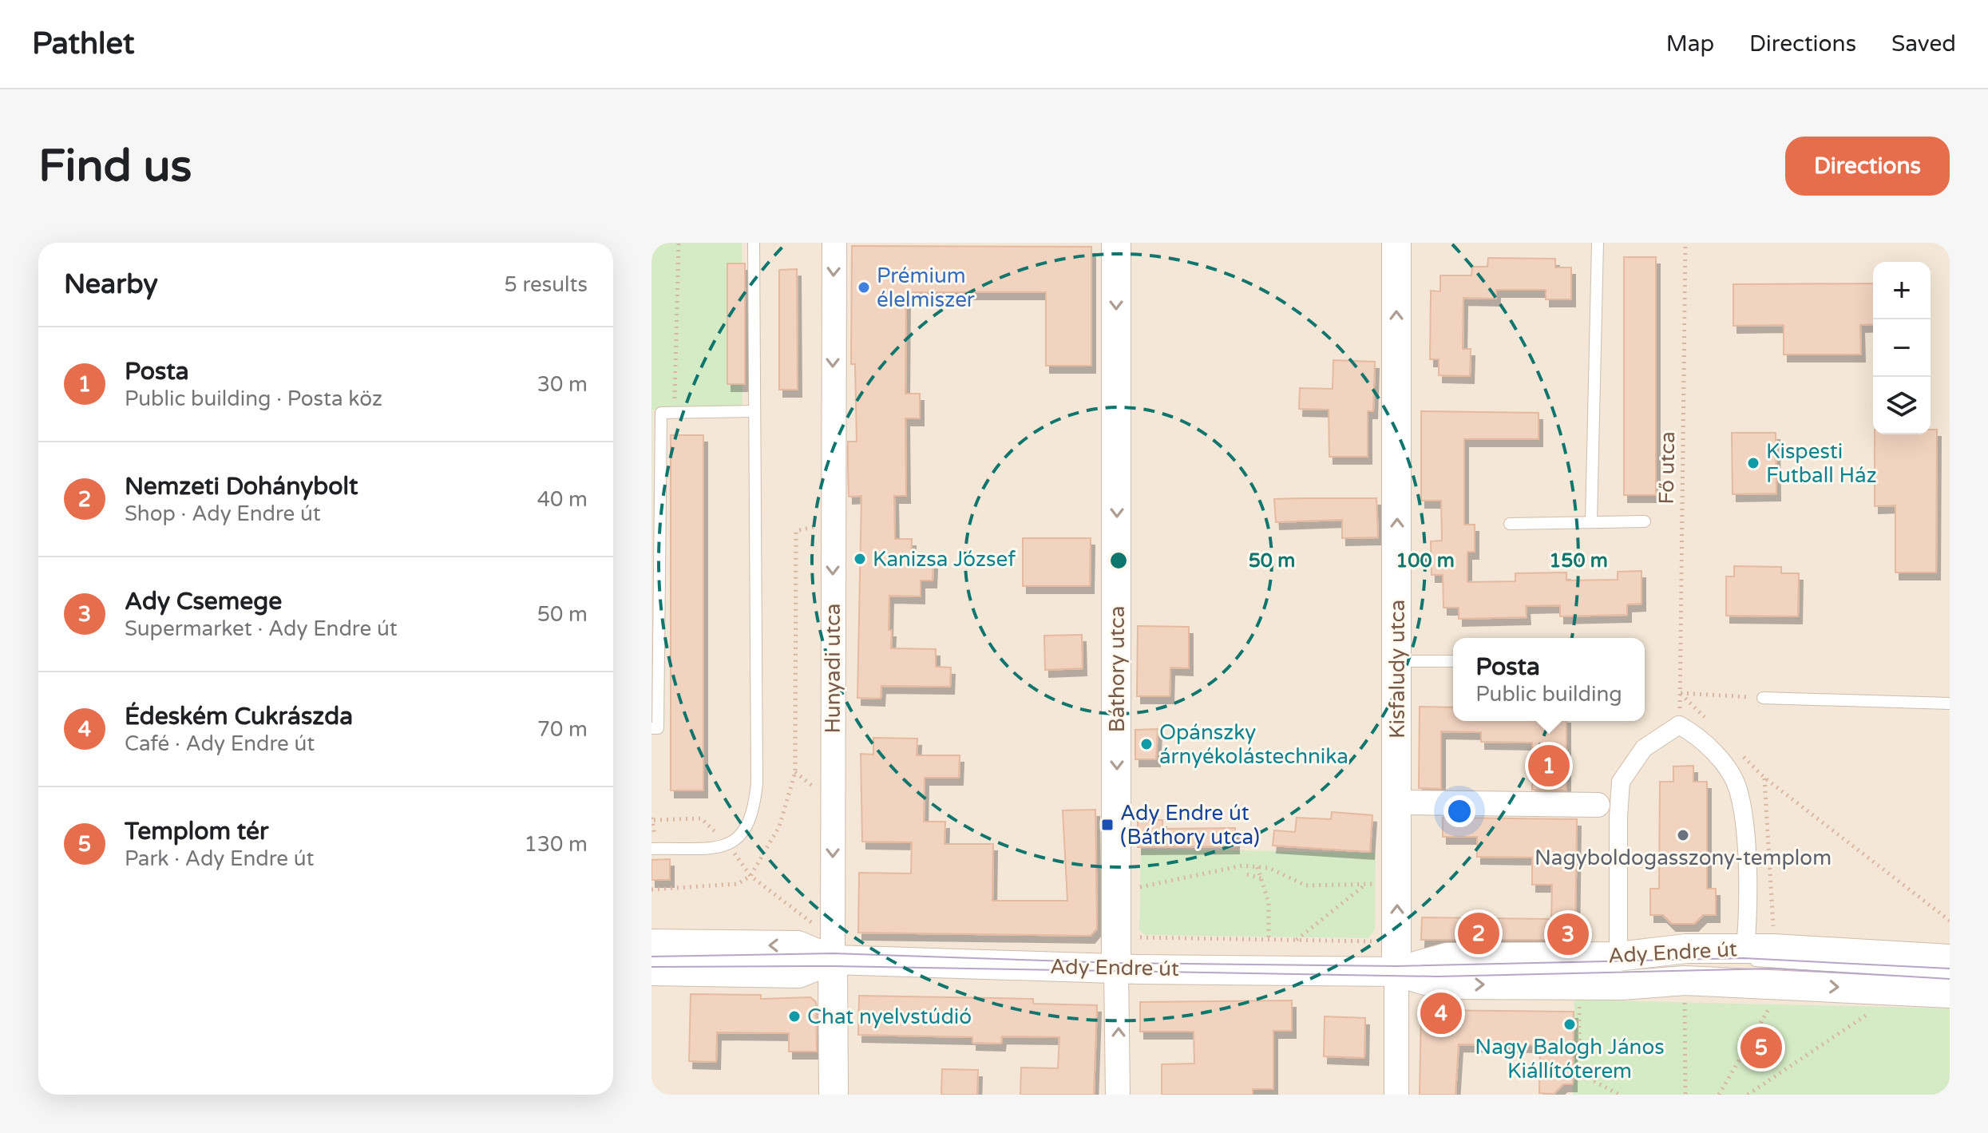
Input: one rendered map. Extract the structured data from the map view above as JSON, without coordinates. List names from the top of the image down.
{
  "streets": {
    "street": [
      "Hunyadi utca",
      "Báthory utca",
      "Kisfaludy utca",
      "Ady Endre út"
    ],
    "path": ["Fő utca"]
  },
  "crossings": [
    ["Hunyadi utca", "Ady Endre út"],
    ["Báthory utca", "Ady Endre út"],
    ["Kisfaludy utca", "Ady Endre út"]
  ],
  "one_way": ["Hunyadi utca", "Kisfaludy utca"],
  "places": {
    "other": [
      "Prémium élelmiszer",
      "Kispesti Futball Ház",
      "Kanizsa József",
      "Opánszky árnyékolástechnika",
      "Nagyboldogasszony-templom",
      "Chat nyelvstúdió",
      "Nagy Balogh János Kiállítóterem"
    ],
    "transit": ["Ady Endre út (Báthory utca)"]
  },
  "page": {
    "header": "Pathlet",
    "nav": ["Map", "Directions", "Saved"],
    "buttons": "Directions",
    "title": "Find us",
    "heading": ["Nearby", "5 results"],
    "map_buttons": ["+", "−"],
    "list": [
      {
        "mark": "1",
        "name": "Posta",
        "note": "Public building · Posta köz",
        "value": "30 m"
      },
      {
        "mark": "2",
        "name": "Nemzeti Dohánybolt",
        "note": "Shop · Ady Endre út",
        "value": "40 m"
      },
      {
        "mark": "3",
        "name": "Ady Csemege",
        "note": "Supermarket · Ady Endre út",
        "value": "50 m"
      },
      {
        "mark": "4",
        "name": "Édeském Cukrászda",
        "note": "Café · Ady Endre út",
        "value": "70 m"
      },
      {
        "mark": "5",
        "name": "Templom tér",
        "note": "Park · Ady Endre út",
        "value": "130 m"
      }
    ],
    "popup": ["Posta", "Public building"],
    "pins": [
      "1",
      "2",
      "3",
      "4",
      "5"
    ]
  },
  "rings": ["50 m", "100 m", "150 m"]
}
